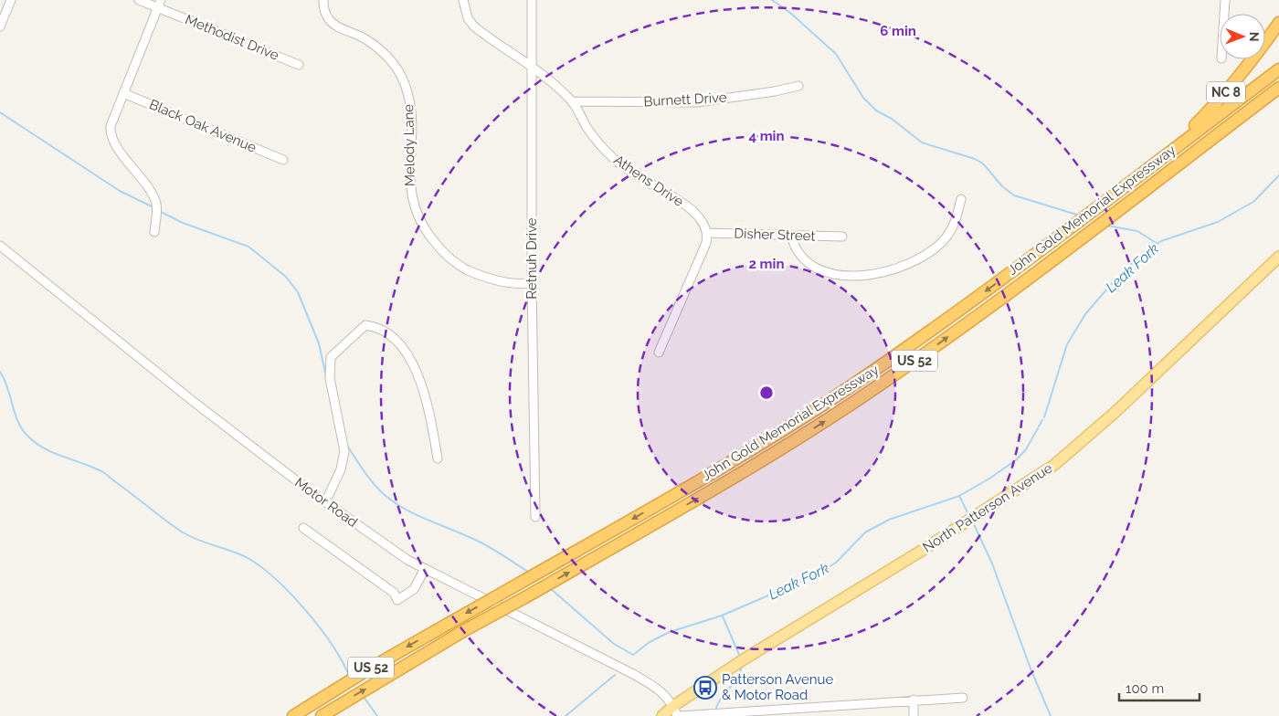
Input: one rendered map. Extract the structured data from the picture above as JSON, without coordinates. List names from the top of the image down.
{
  "streets": {
    "highway": ["NC 8", "John Gold Memorial Expressway", "US 52"],
    "main road": ["North Patterson Avenue"],
    "street": [
      "Methodist Drive",
      "Burnett Drive",
      "Black Oak Avenue",
      "Melody Lane",
      "Athens Drive",
      "Disher Street",
      "Retnuh Drive",
      "Motor Road"
    ]
  },
  "crossings": [
    ["NC 8", "John Gold Memorial Expressway"],
    ["Burnett Drive", "Athens Drive"],
    ["Melody Lane", "Retnuh Drive"],
    ["Athens Drive", "Disher Street"],
    ["Athens Drive", "Retnuh Drive"],
    ["Motor Road", "North Patterson Avenue"]
  ],
  "water": ["Leak Fork"],
  "places": {
    "bus stop": ["Patterson Avenue & Motor Road"]
  },
  "scale_bar": "100 m",
  "north": "right",
  "rings": ["6 min", "4 min", "2 min"]
}
